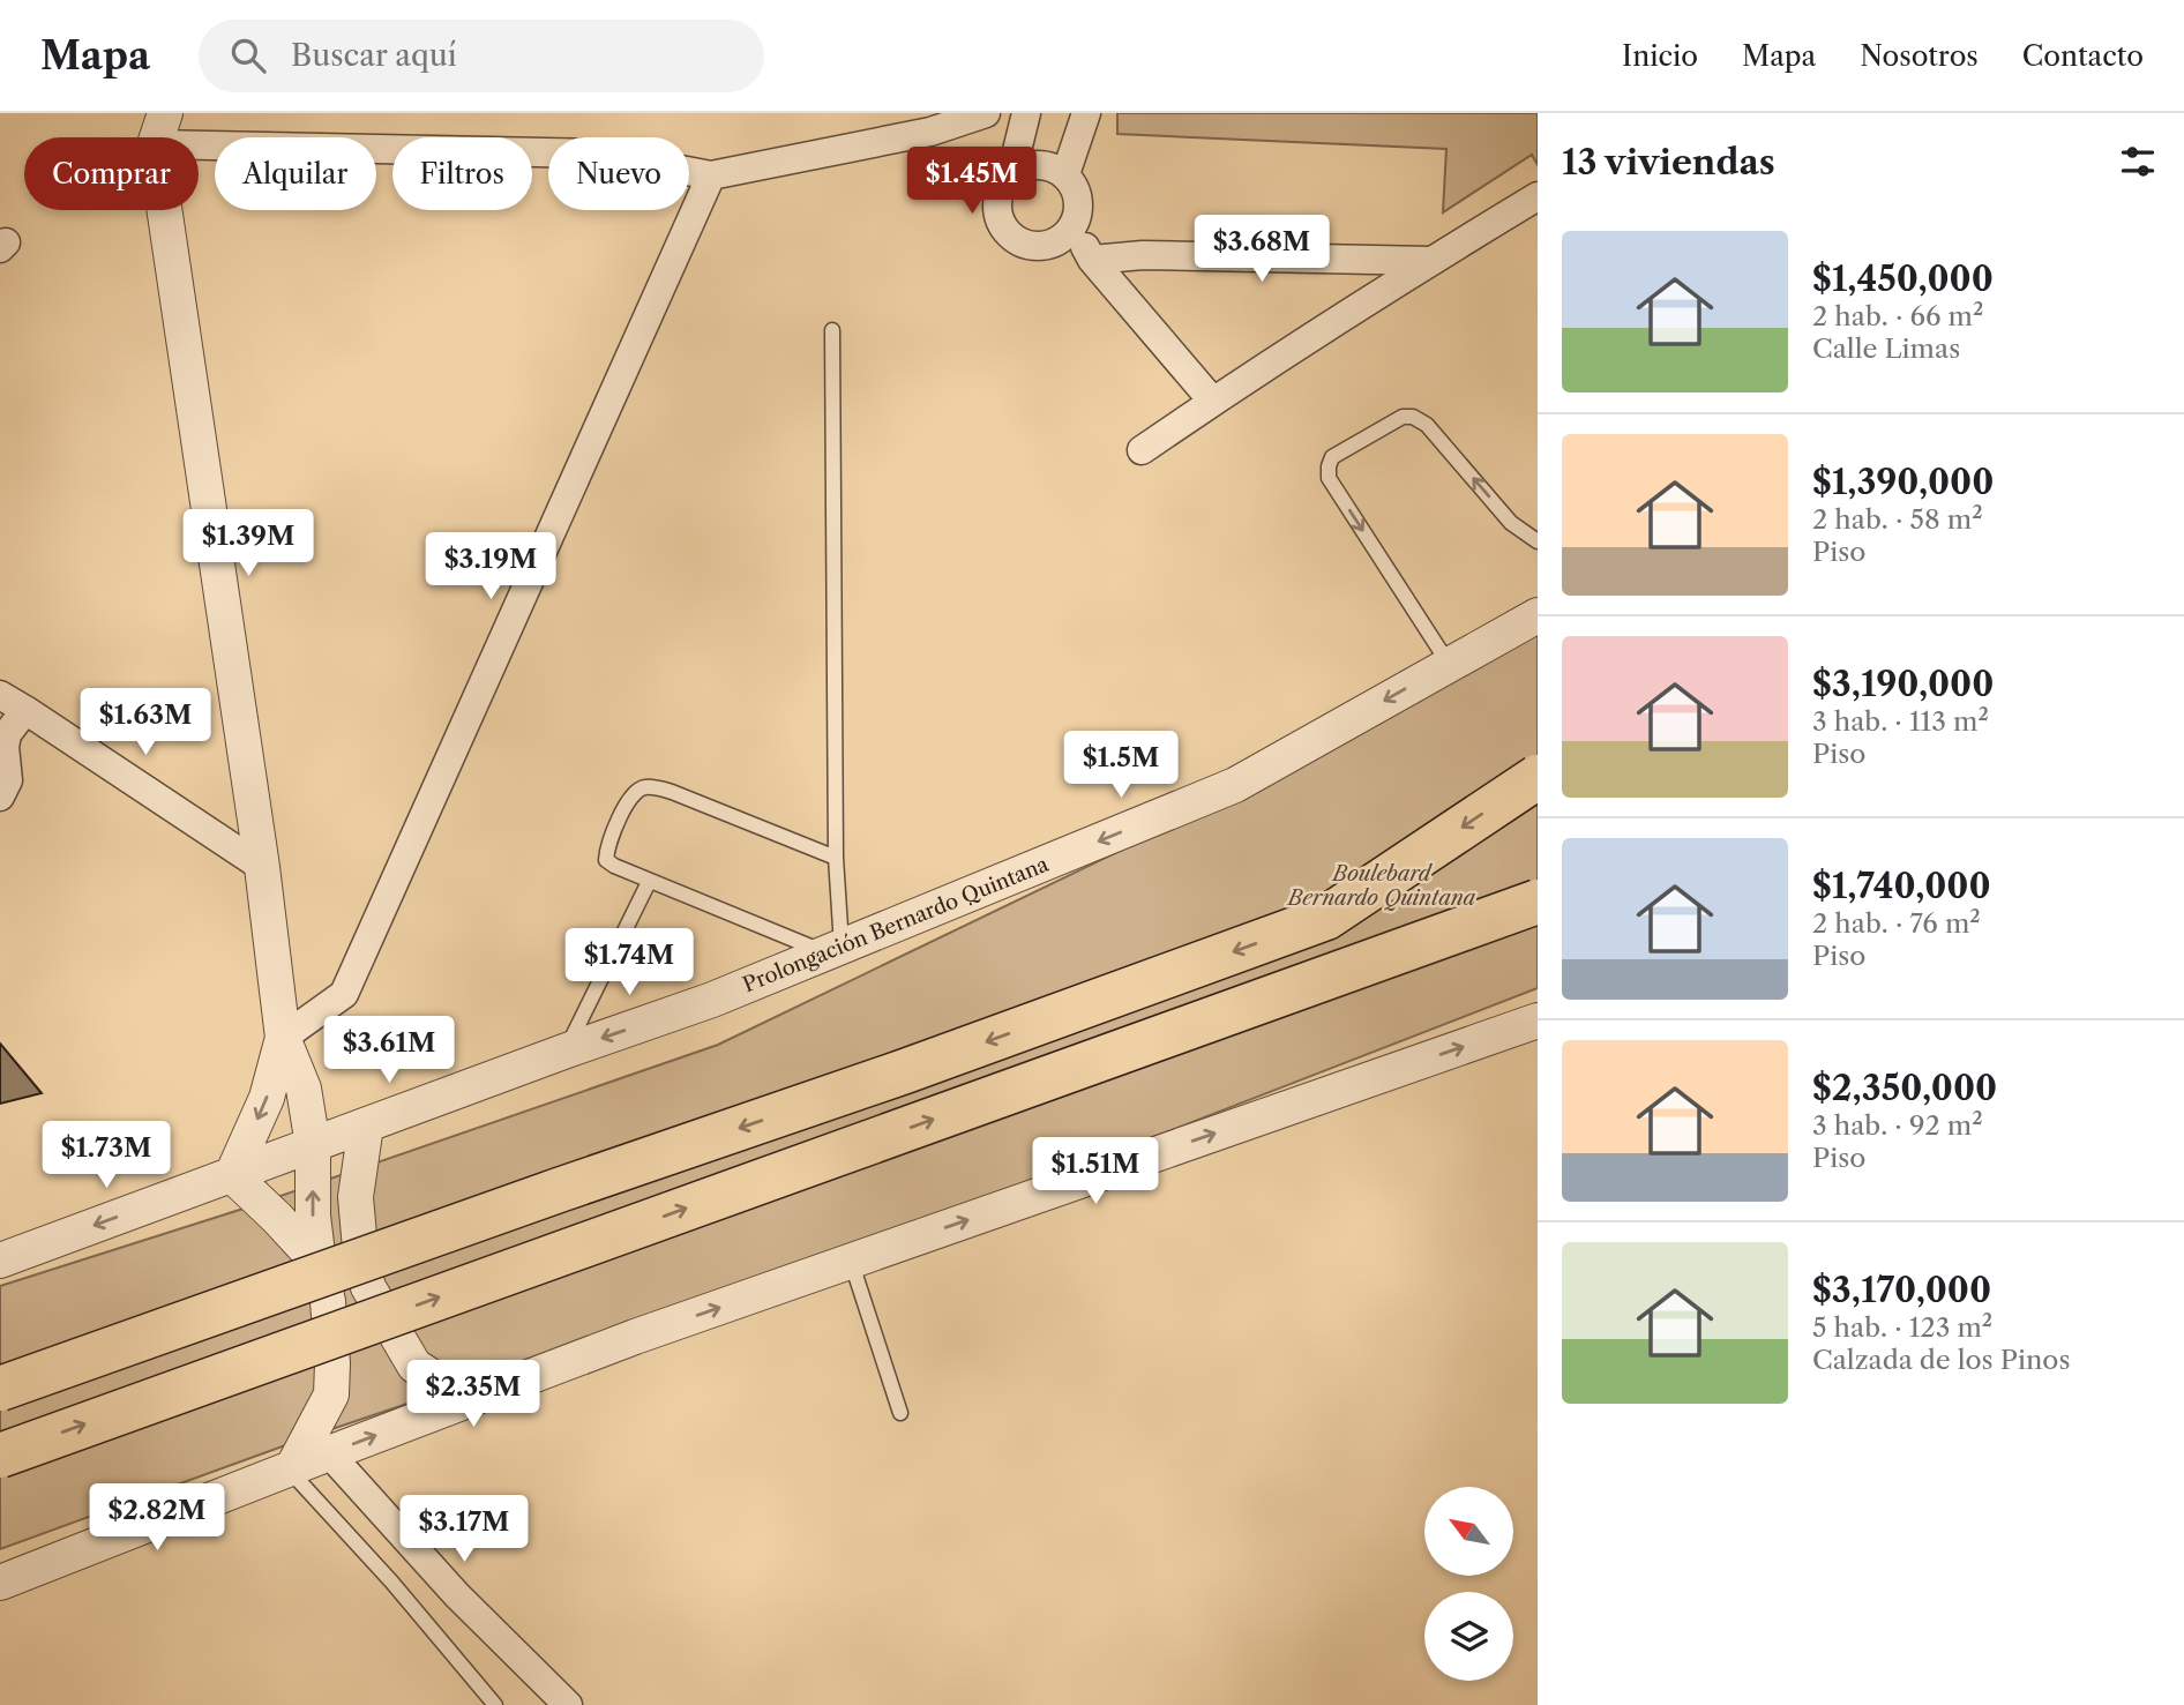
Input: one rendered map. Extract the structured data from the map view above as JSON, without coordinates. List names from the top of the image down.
{
  "streets": {
    "street": ["Prolongación Bernardo Quintana"]
  },
  "parks": ["Boulebard Bernardo Quintana"],
  "north": "top left",
  "page": {
    "header": "Mapa",
    "search": "Buscar aquí",
    "nav": [
      "Inicio",
      "Mapa",
      "Nosotros",
      "Contacto"
    ],
    "heading": "13 viviendas",
    "chip": [
      "Comprar",
      "Alquilar",
      "Filtros",
      "Nuevo"
    ],
    "price": [
      "$1.45M",
      "$3.68M",
      "$1.39M",
      "$3.19M",
      "$1.63M",
      "$1.5M",
      "$1.74M",
      "$3.61M",
      "$1.73M",
      "$1.51M",
      "$2.35M",
      "$2.82M",
      "$3.17M"
    ],
    "list": [
      {
        "name": "$1,450,000",
        "note": "2 hab. · 66 m² · Calle Limas"
      },
      {
        "name": "$1,390,000",
        "note": "2 hab. · 58 m² · Piso"
      },
      {
        "name": "$3,190,000",
        "note": "3 hab. · 113 m² · Piso"
      },
      {
        "name": "$1,740,000",
        "note": "2 hab. · 76 m² · Piso"
      },
      {
        "name": "$2,350,000",
        "note": "3 hab. · 92 m² · Piso"
      },
      {
        "name": "$3,170,000",
        "note": "5 hab. · 123 m² · Calzada de los Pinos"
      }
    ]
  }
}
